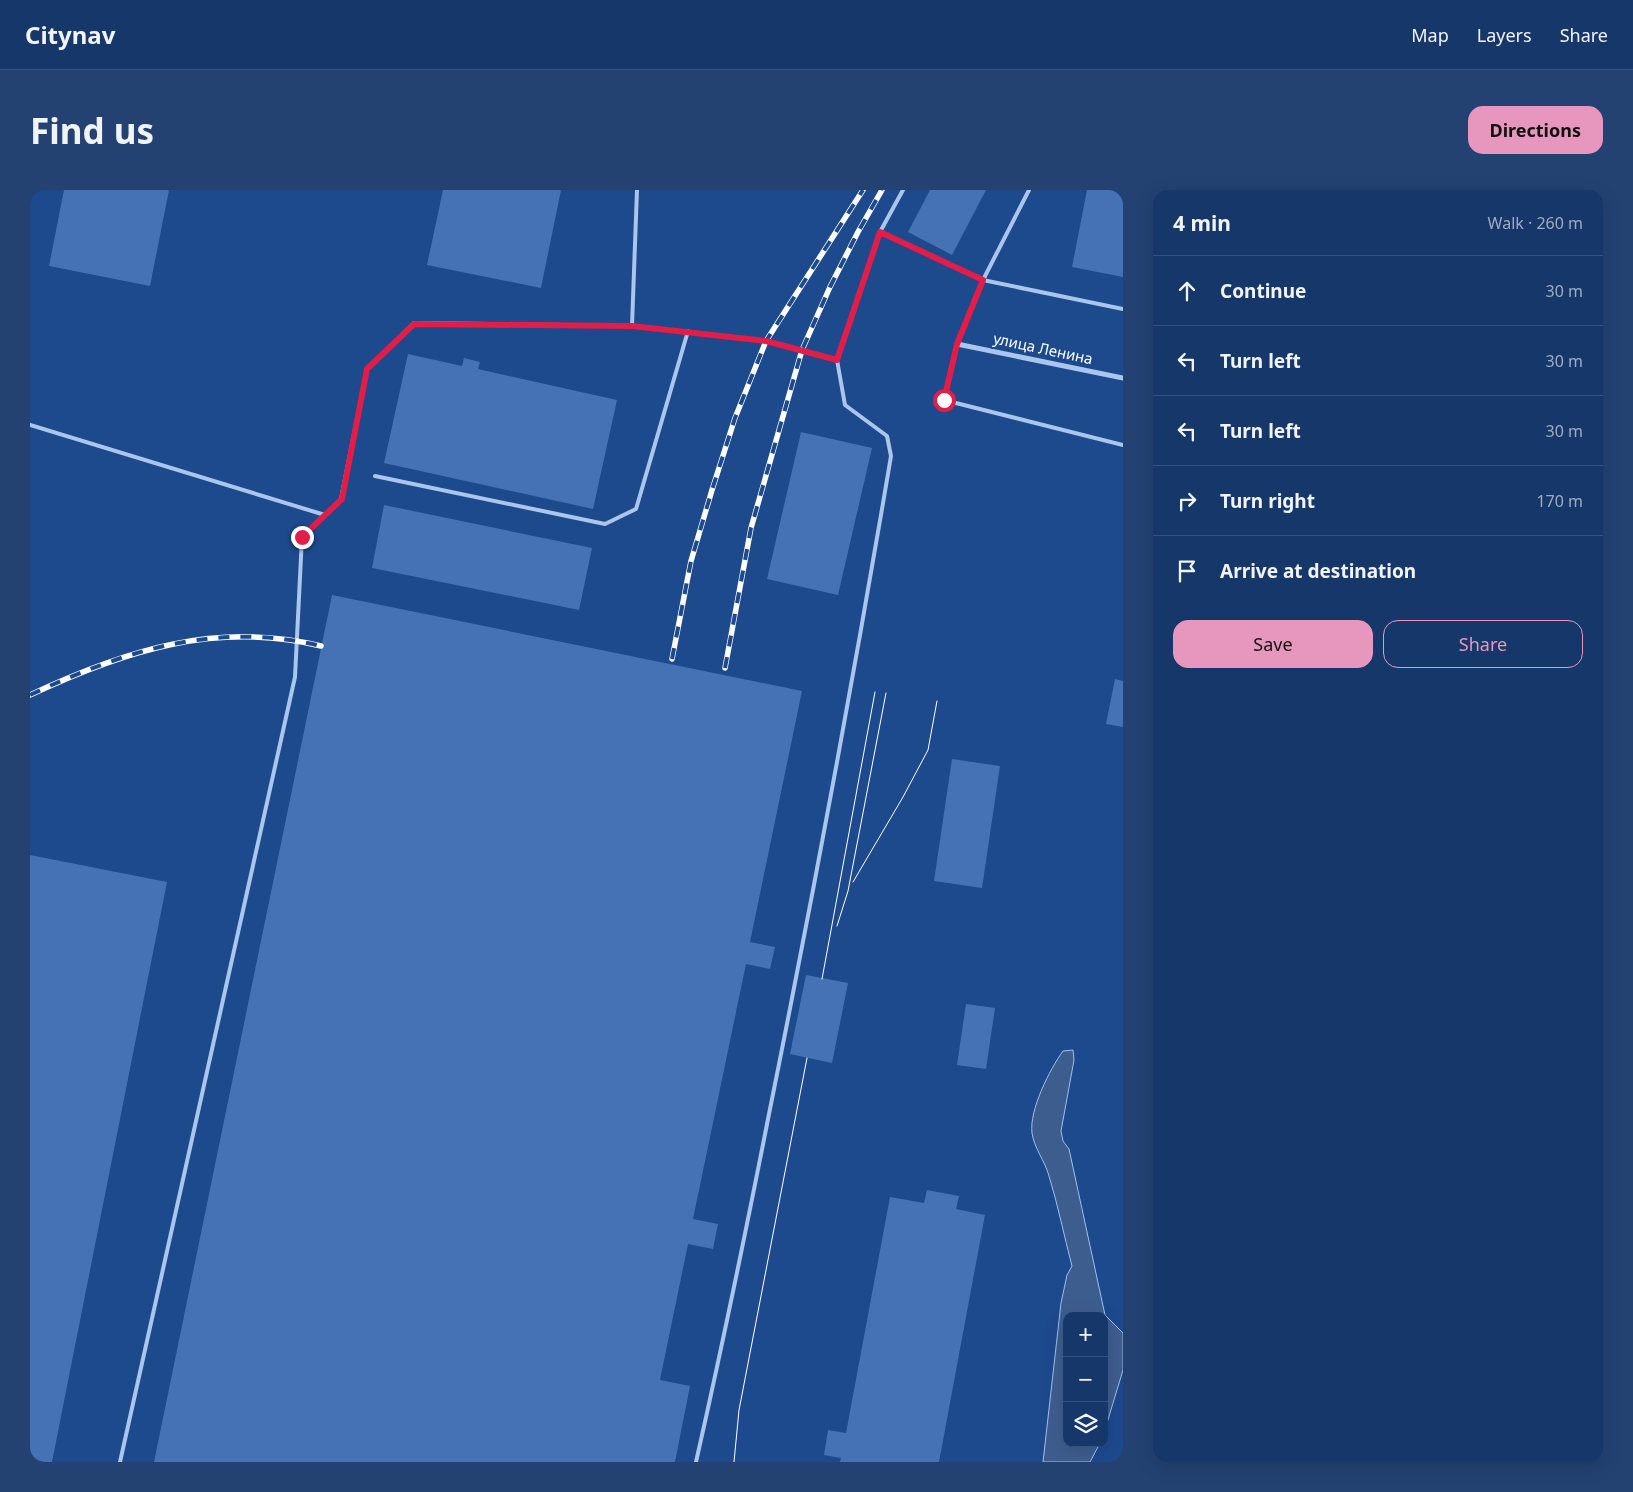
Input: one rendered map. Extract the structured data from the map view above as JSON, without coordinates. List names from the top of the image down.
{
  "streets": {
    "street": ["улица Ленина"]
  },
  "page": {
    "header": "Citynav",
    "nav": ["Map", "Layers", "Share"],
    "buttons": [
      "Directions",
      ["Save", "Share"]
    ],
    "title": "Find us",
    "heading": ["4 min", "Walk · 260 m"],
    "list": [
      ["Continue", "30 m"],
      ["Turn left", "30 m"],
      ["Turn left", "30 m"],
      ["Turn right", "170 m"],
      "Arrive at destination"
    ],
    "map_buttons": ["+", "−"]
  }
}
